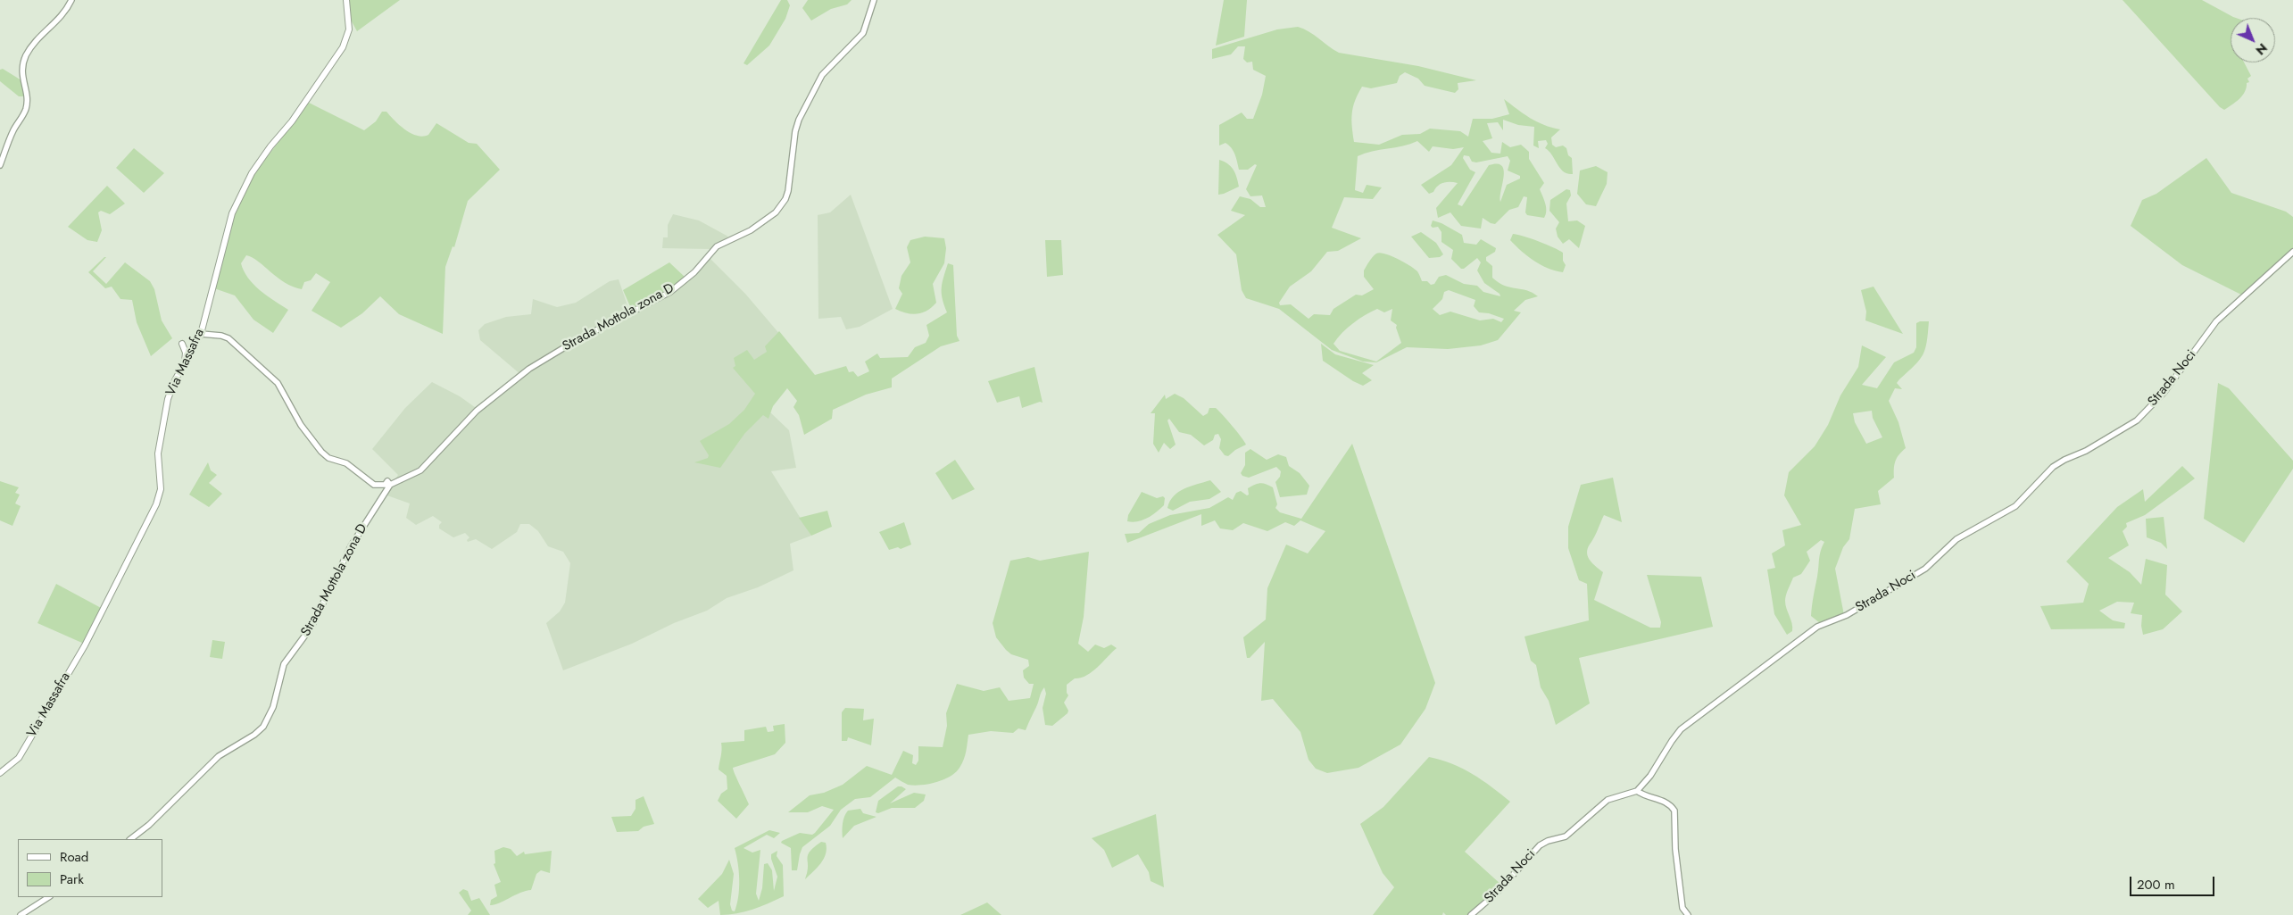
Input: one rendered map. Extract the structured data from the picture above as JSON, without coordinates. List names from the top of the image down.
{
  "streets": {
    "main road": ["Via Massafra"],
    "street": ["Strada Mottola zona D", "Strada Noci"]
  },
  "legend": ["Road", "Park"],
  "scale_bar": "200 m",
  "north": "bottom right"
}
